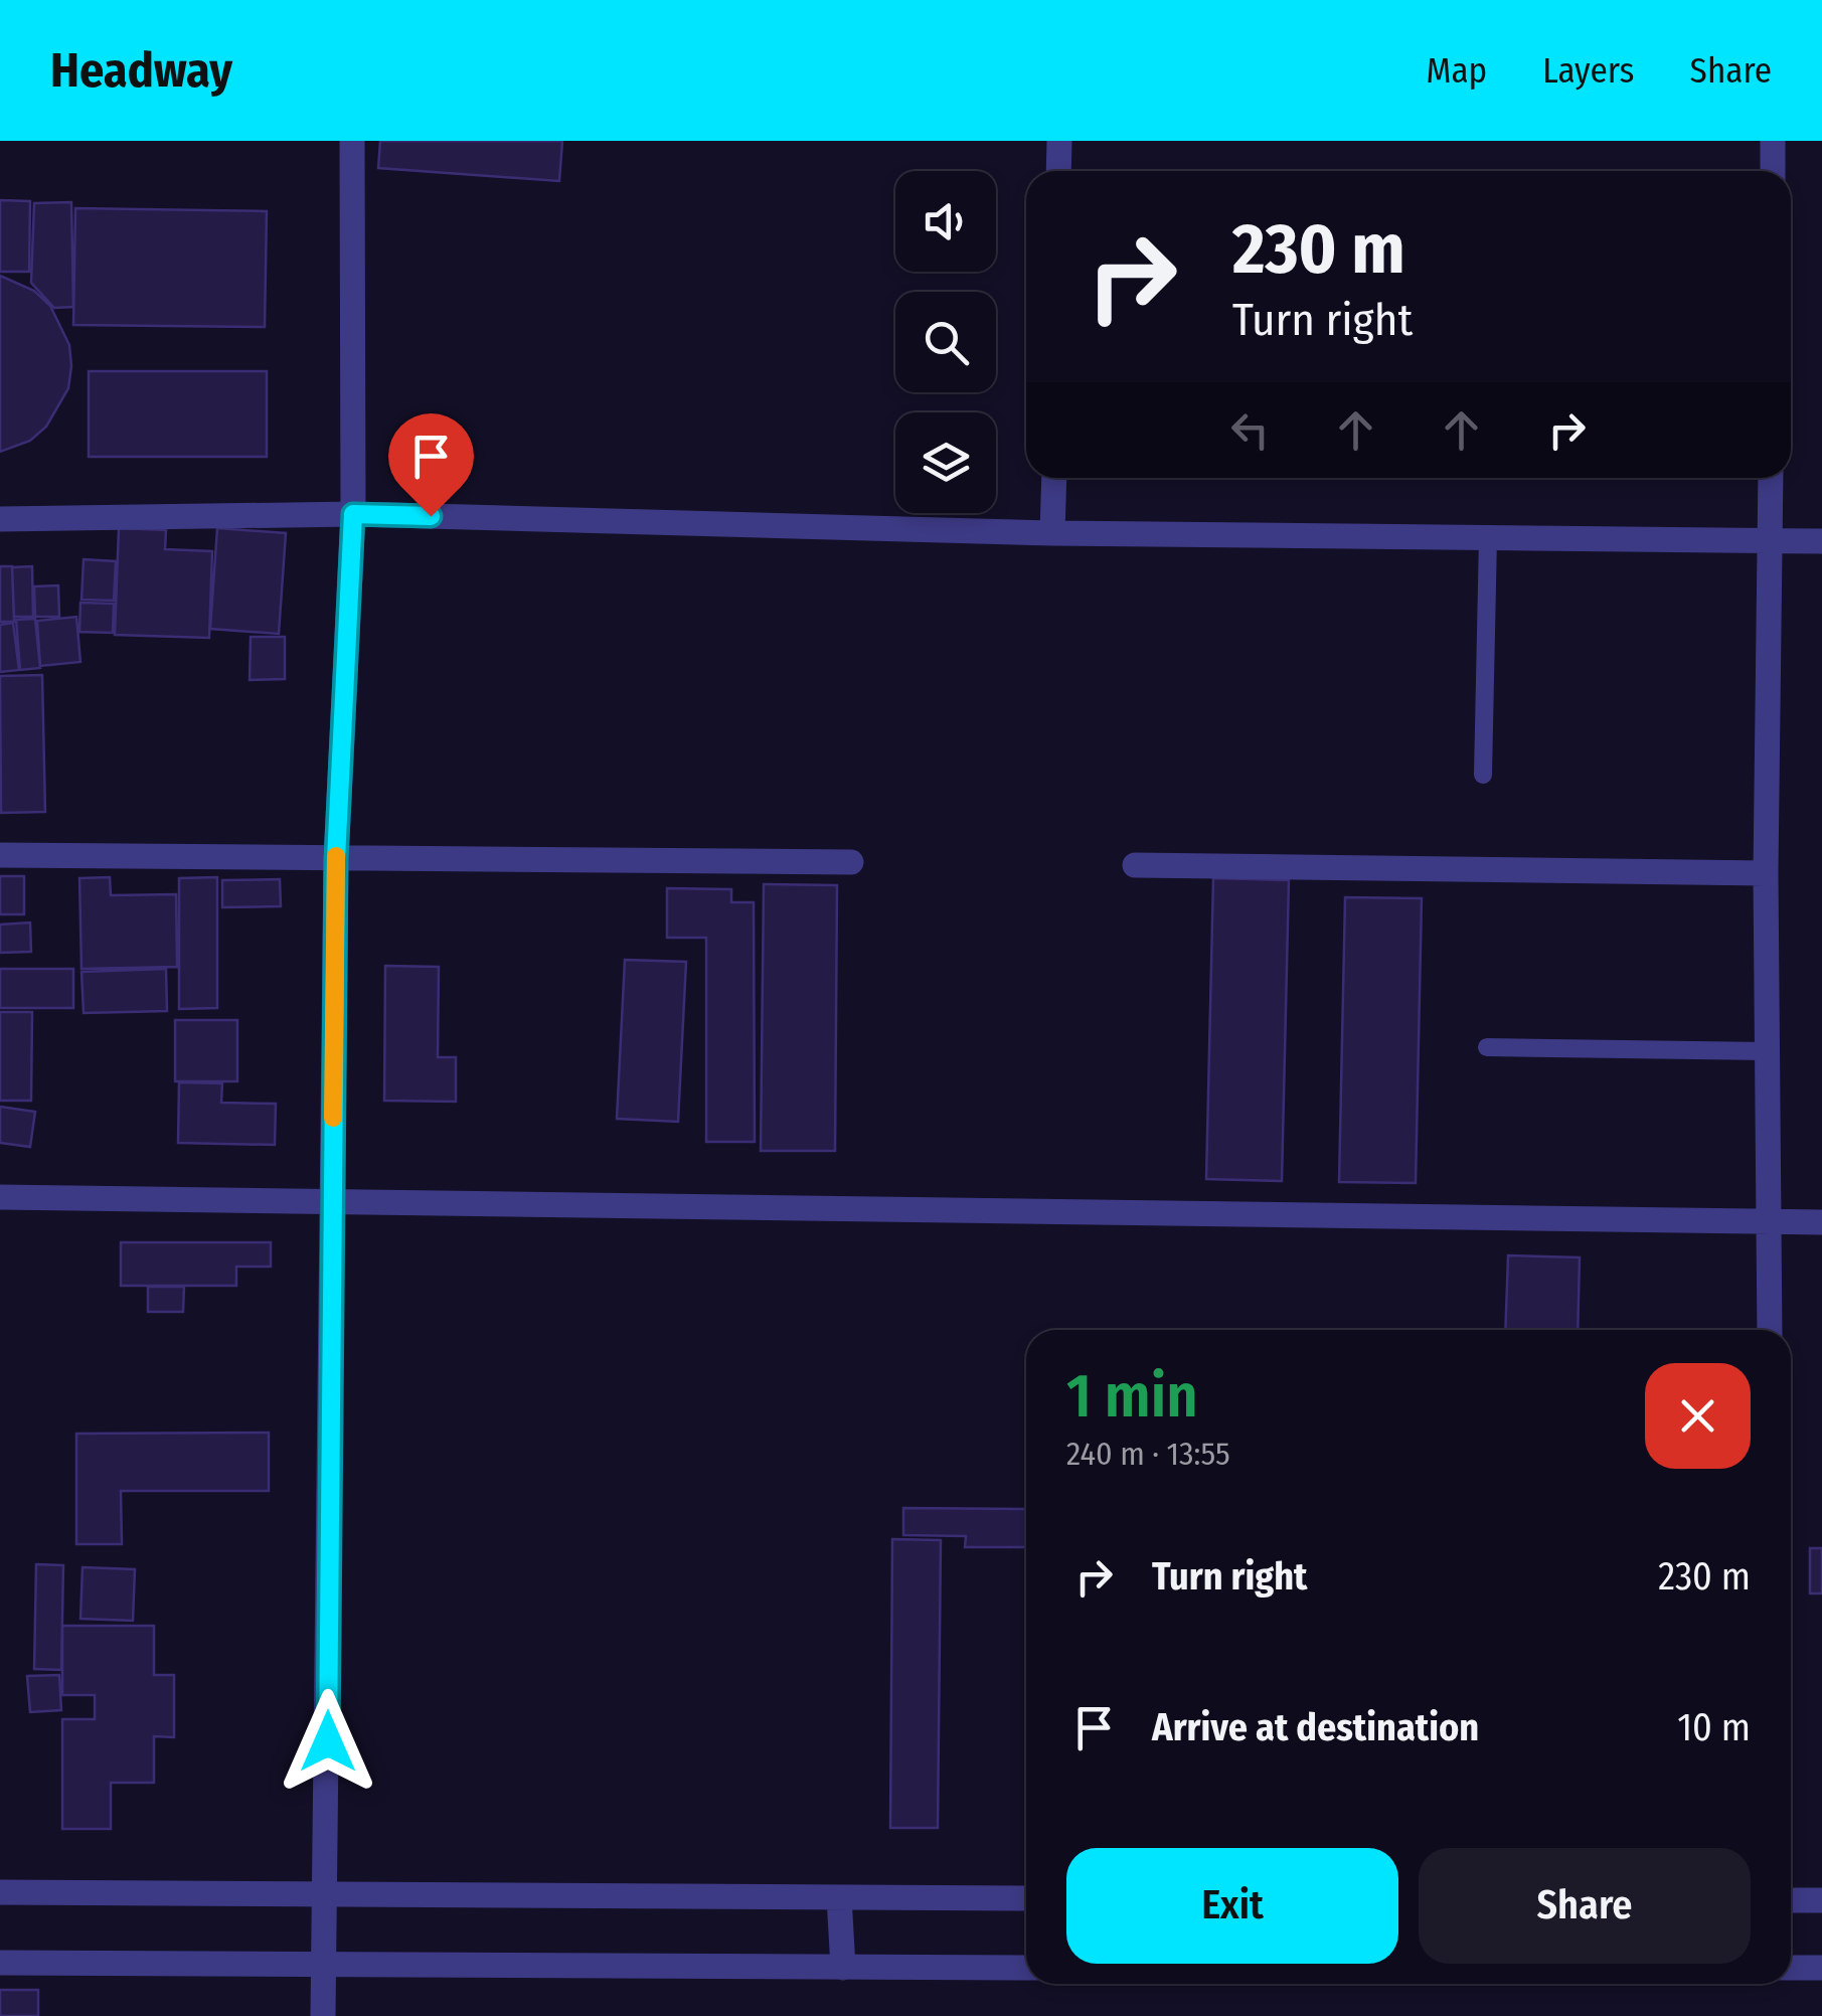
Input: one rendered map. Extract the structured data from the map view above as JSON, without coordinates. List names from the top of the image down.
{
  "page": {
    "header": "Headway",
    "nav": ["Map", "Layers", "Share"],
    "turn": ["230 m", "Turn right"],
    "heading": ["1 min", "240 m · 13:55"],
    "list": [
      {
        "name": "Turn right",
        "value": "230 m"
      },
      {
        "name": "Arrive at destination",
        "value": "10 m"
      }
    ],
    "buttons": ["Exit", "Share"]
  }
}
